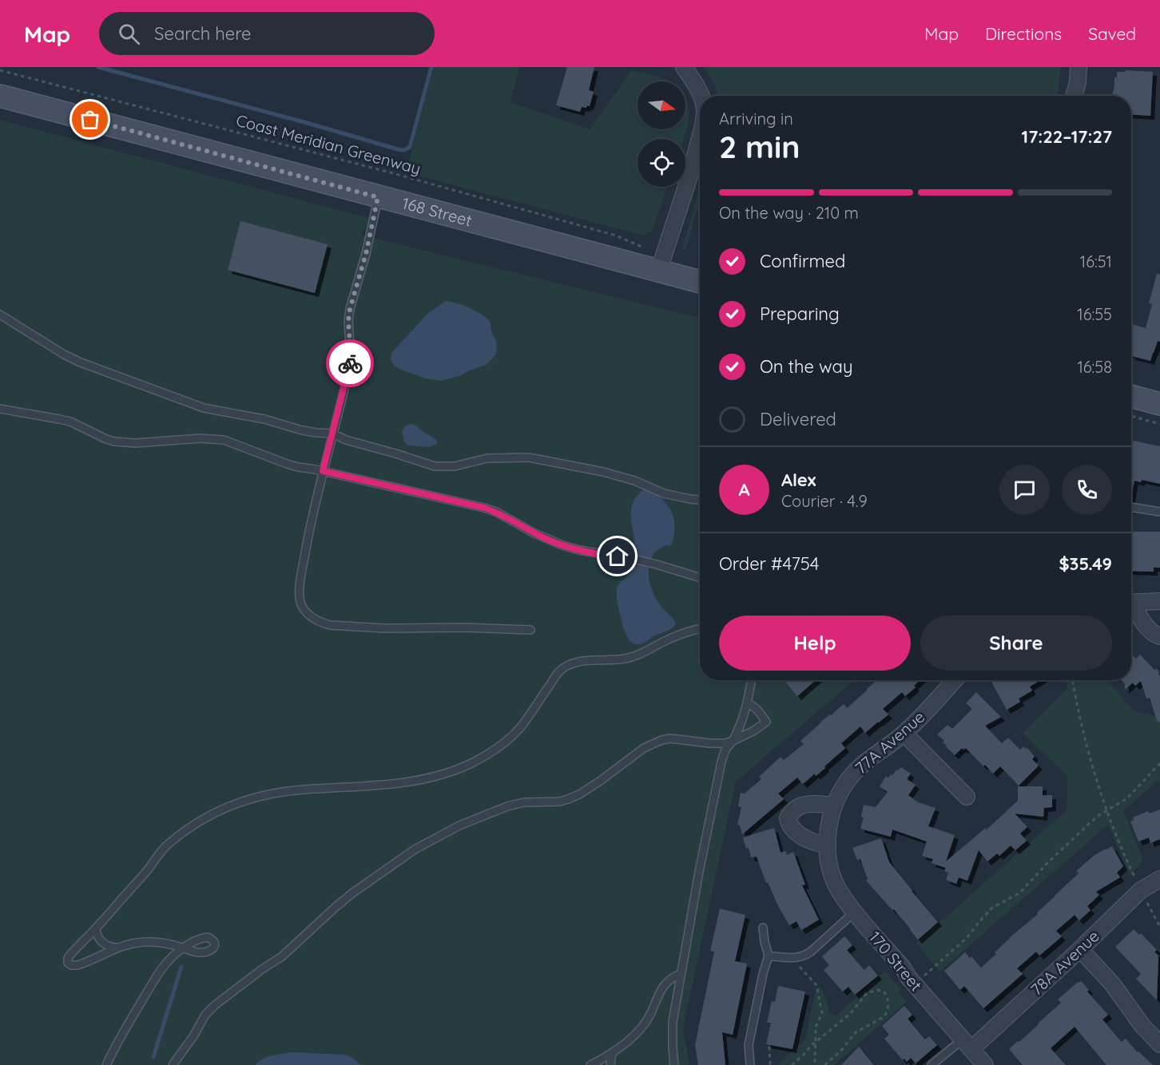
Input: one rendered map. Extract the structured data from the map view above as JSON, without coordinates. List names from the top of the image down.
{
  "streets": {
    "main road": ["168 Street"],
    "street": ["77A Avenue", "170 Street", "78A Avenue"],
    "path": ["Coast Meridian Greenway"]
  },
  "crossings": [
    ["77A Avenue", "170 Street"],
    ["170 Street", "78A Avenue"]
  ],
  "north": "right",
  "page": {
    "header": "Map",
    "search": "Search here",
    "nav": ["Map", "Directions", "Saved"],
    "heading": ["2 min", "Arriving in", "17:22–17:27"],
    "panel": [
      "Alex",
      "Courier · 4.9",
      "Order #4754",
      "$35.49"
    ],
    "bar": "On the way · 210 m",
    "list": [
      ["Confirmed", "16:51"],
      ["Preparing", "16:55"],
      ["On the way", "16:58"],
      "Delivered"
    ],
    "round": "A",
    "buttons": ["Help", "Share"]
  }
}
